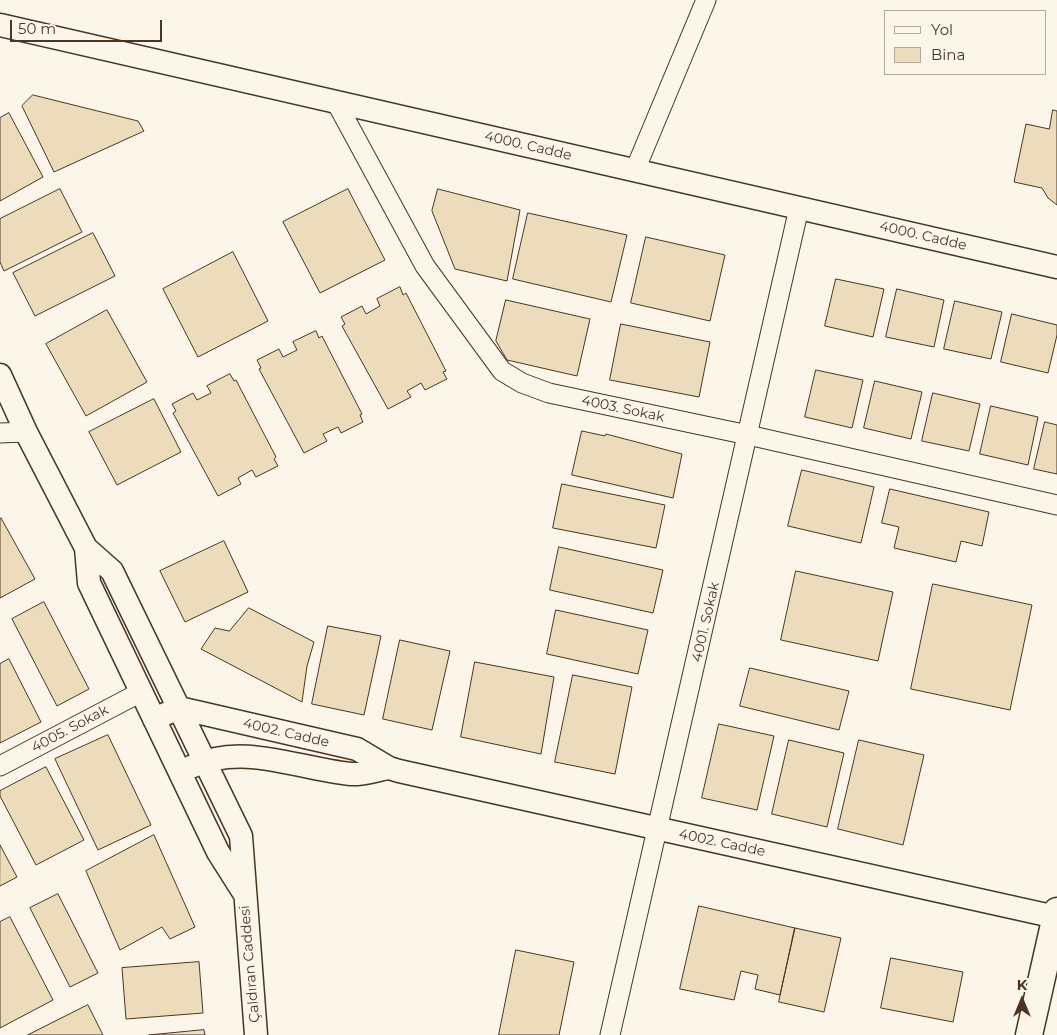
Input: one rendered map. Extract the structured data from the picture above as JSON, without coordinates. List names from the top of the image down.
{
  "streets": {
    "street": [
      "4000. Cadde",
      "4003. Sokak",
      "4001. Sokak",
      "4005. Sokak",
      "4002. Cadde",
      "Çaldıran Caddesi"
    ]
  },
  "crossings": [
    ["4000. Cadde", "4003. Sokak"],
    ["4000. Cadde", "4001. Sokak"],
    ["4003. Sokak", "4001. Sokak"],
    ["4001. Sokak", "4002. Cadde"],
    ["4002. Cadde", "Çaldıran Caddesi"]
  ],
  "legend": ["Yol", "Bina"],
  "scale_bar": "50 m",
  "north": "top"
}
